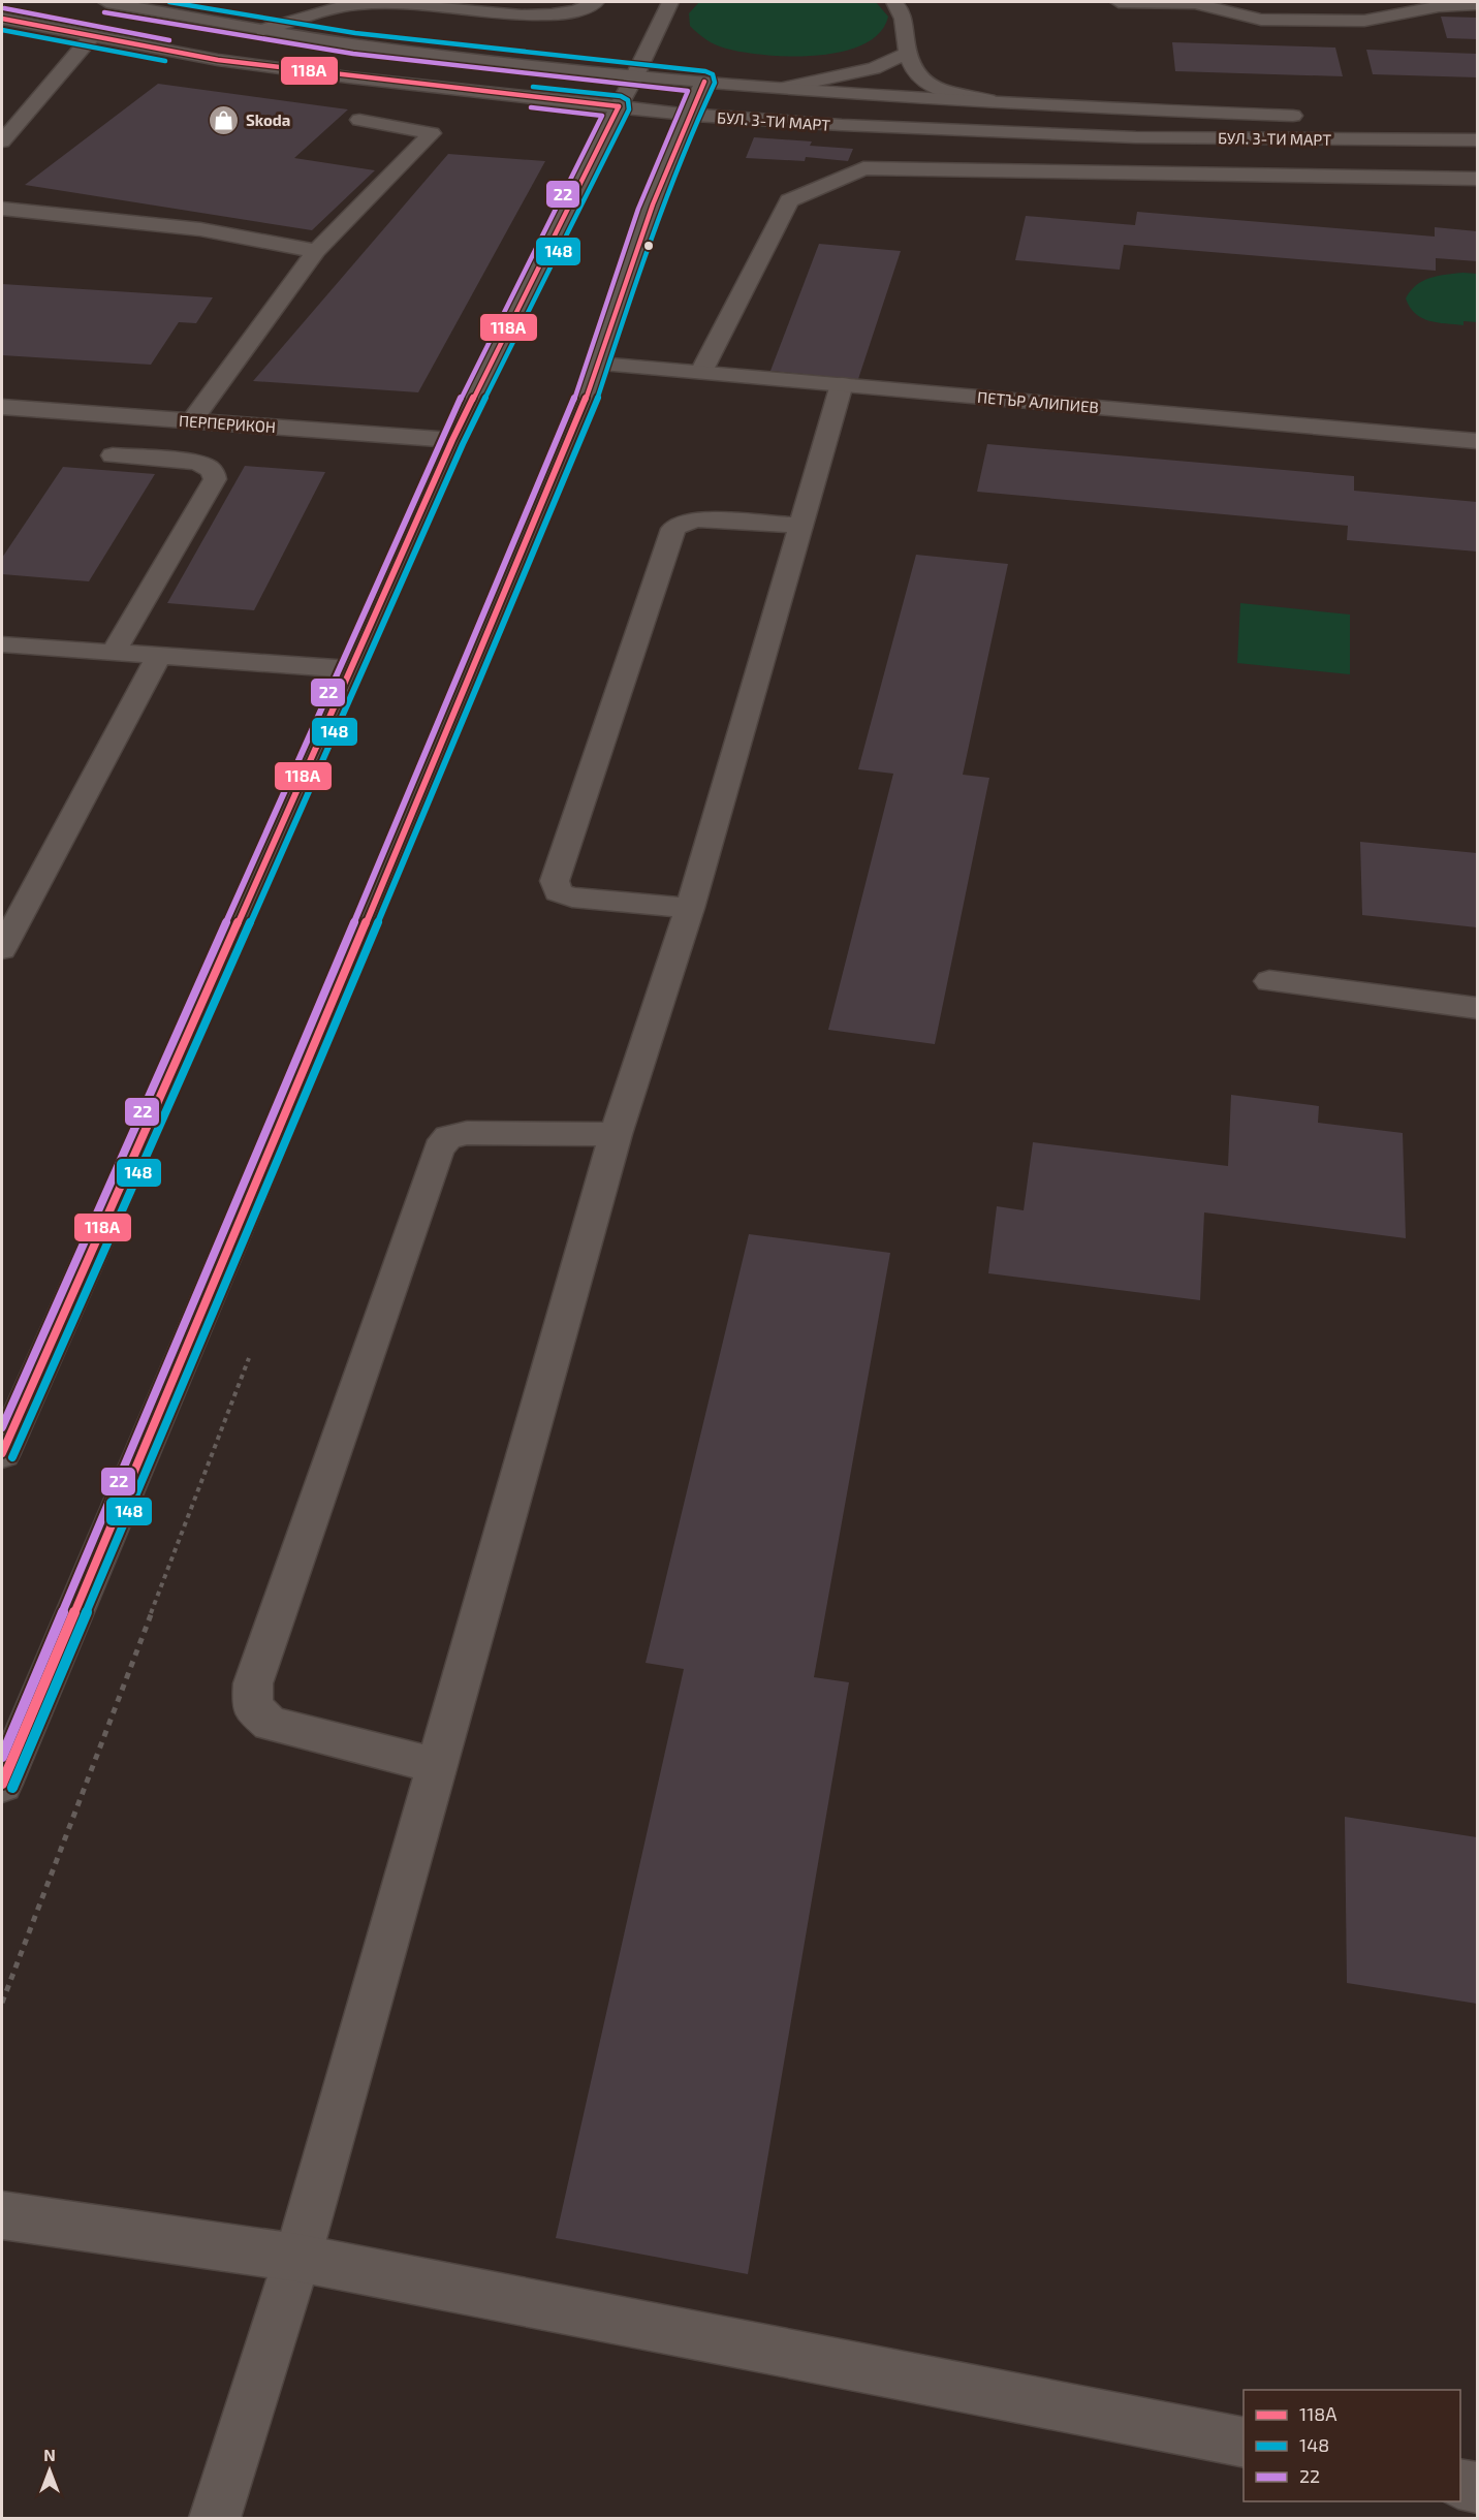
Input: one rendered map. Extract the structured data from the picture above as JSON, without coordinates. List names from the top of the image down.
{
  "streets": {
    "street": ["БУЛ. 3-ТИ МАРТ", "ПЕТЪР АЛИПИЕВ", "ПЕРПЕРИКОН"]
  },
  "places": {
    "shop": ["Skoda"]
  },
  "lines": ["transit line 148", "transit line 22", "transit line 118А"],
  "legend": ["118А", "148", "22"],
  "north": "top"
}
